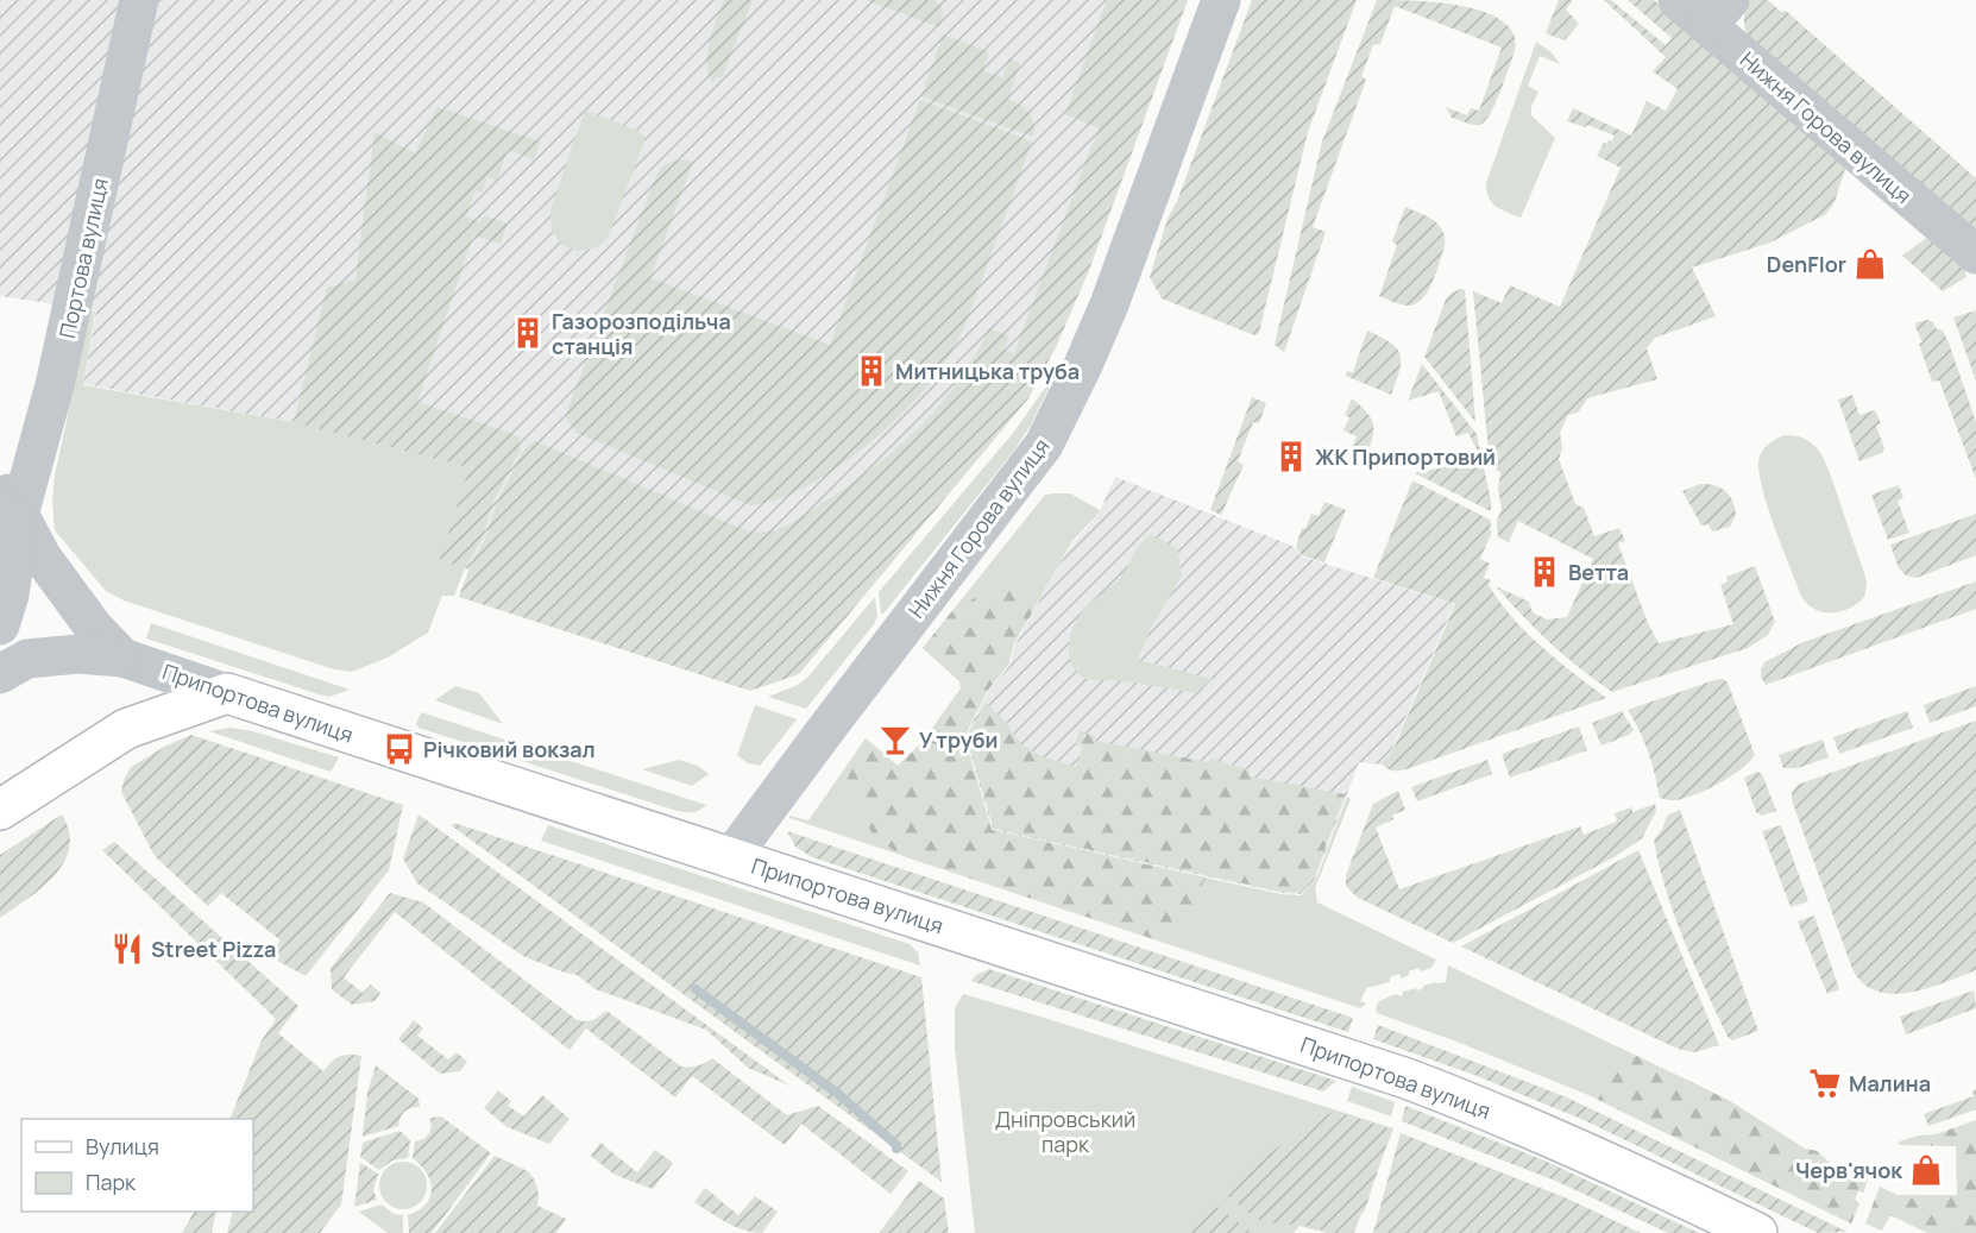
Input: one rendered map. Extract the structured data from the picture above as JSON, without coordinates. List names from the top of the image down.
{
  "streets": {
    "main road": ["Припортова вулиця"],
    "street": ["Нижня Горова вулиця", "Портова вулиця"]
  },
  "crossings": [
    ["Нижня Горова вулиця", "Припортова вулиця"],
    ["Портова вулиця", "Припортова вулиця"]
  ],
  "parks": ["Дніпровський парк"],
  "places": {
    "shop": ["DenFlor", "Черв'ячок"],
    "building": [
      "Газорозподільча станція",
      "Митницька труба",
      "ЖК Припортовий",
      "Ветта"
    ],
    "bar": ["У труби"],
    "bus stop": ["Річковий вокзал"],
    "restaurant": ["Street Pizza"],
    "supermarket": ["Малина"]
  },
  "legend": ["Вулиця", "Парк"]
}
